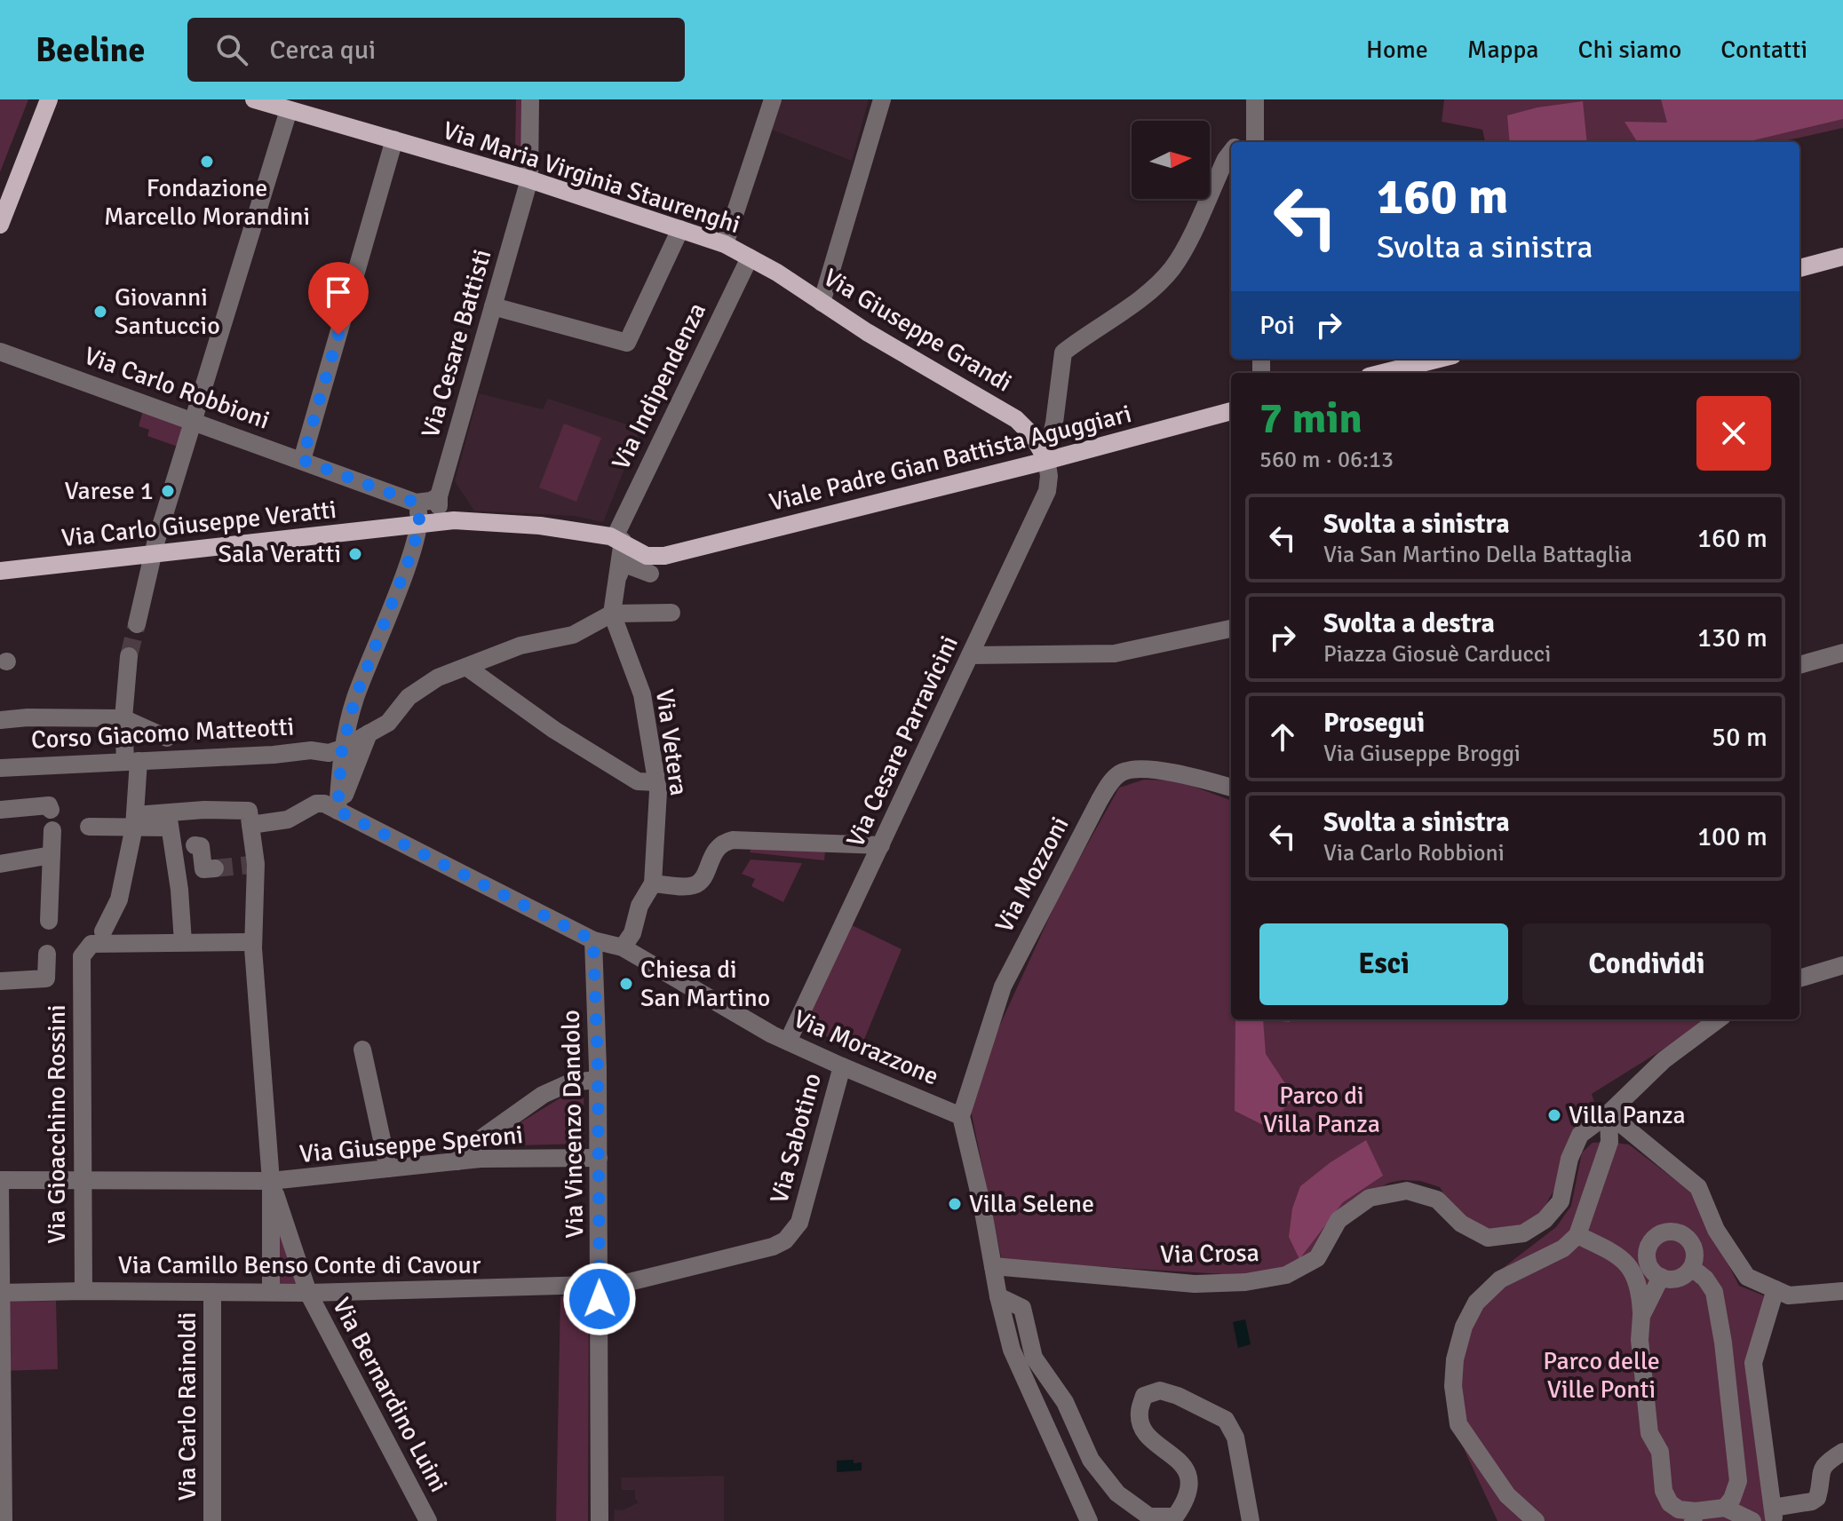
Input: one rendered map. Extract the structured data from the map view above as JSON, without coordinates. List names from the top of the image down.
{
  "streets": {
    "main road": [
      "Via Maria Virginia Staurenghi",
      "Via Giuseppe Grandi",
      "Viale Padre Gian Battista Aguggiari",
      "Via Carlo Giuseppe Veratti"
    ],
    "street": [
      "Via Cesare Battisti",
      "Via Indipendenza",
      "Via Carlo Robbioni",
      "Corso Giacomo Matteotti",
      "Via Cesare Parravicini",
      "Via Vetera",
      "Via Mozzoni",
      "Via Morazzone",
      "Via Gioacchino Rossini",
      "Via Vincenzo Dandolo",
      "Via Sabotino",
      "Via Giuseppe Speroni",
      "Via Crosa",
      "Via Camillo Benso Conte di Cavour",
      "Via Bernardino Luini",
      "Via Carlo Rainoldi"
    ]
  },
  "crossings": [
    ["Via Maria Virginia Staurenghi", "Via Giuseppe Grandi"],
    ["Via Maria Virginia Staurenghi", "Via Cesare Battisti"],
    ["Via Maria Virginia Staurenghi", "Via Indipendenza"],
    ["Via Giuseppe Grandi", "Via Indipendenza"],
    ["Via Giuseppe Grandi", "Viale Padre Gian Battista Aguggiari"],
    ["Via Giuseppe Grandi", "Via Cesare Parravicini"],
    ["Via Cesare Battisti", "Via Carlo Giuseppe Veratti"],
    ["Via Indipendenza", "Viale Padre Gian Battista Aguggiari"],
    ["Via Indipendenza", "Via Carlo Giuseppe Veratti"],
    ["Via Indipendenza", "Via Vetera"],
    ["Viale Padre Gian Battista Aguggiari", "Via Carlo Giuseppe Veratti"],
    ["Viale Padre Gian Battista Aguggiari", "Via Cesare Parravicini"],
    ["Via Cesare Parravicini", "Via Morazzone"],
    ["Via Mozzoni", "Via Morazzone"],
    ["Via Morazzone", "Via Vincenzo Dandolo"],
    ["Via Morazzone", "Via Sabotino"],
    ["Via Gioacchino Rossini", "Via Giuseppe Speroni"],
    ["Via Gioacchino Rossini", "Via Camillo Benso Conte di Cavour"],
    ["Via Vincenzo Dandolo", "Via Sabotino"],
    ["Via Vincenzo Dandolo", "Via Giuseppe Speroni"],
    ["Via Vincenzo Dandolo", "Via Camillo Benso Conte di Cavour"],
    ["Via Sabotino", "Via Camillo Benso Conte di Cavour"],
    ["Via Giuseppe Speroni", "Via Bernardino Luini"],
    ["Via Camillo Benso Conte di Cavour", "Via Bernardino Luini"],
    ["Via Camillo Benso Conte di Cavour", "Via Carlo Rainoldi"]
  ],
  "parks": ["Parco di Villa Panza", "Parco delle Ville Ponti"],
  "places": [
    "Fondazione Marcello Morandini",
    "Giovanni Santuccio",
    "Varese 1",
    "Sala Veratti",
    "Chiesa di San Martino",
    "Villa Panza",
    "Villa Selene"
  ],
  "north": "right",
  "page": {
    "header": "Beeline",
    "search": "Cerca qui",
    "nav": [
      "Home",
      "Mappa",
      "Chi siamo",
      "Contatti"
    ],
    "turn": ["160 m", "Svolta a sinistra"],
    "then": "Poi",
    "heading": ["7 min", "560 m · 06:13"],
    "list": [
      {
        "name": "Svolta a sinistra",
        "note": "Via San Martino Della Battaglia",
        "value": "160 m"
      },
      {
        "name": "Svolta a destra",
        "note": "Piazza Giosuè Carducci",
        "value": "130 m"
      },
      {
        "name": "Prosegui",
        "note": "Via Giuseppe Broggi",
        "value": "50 m"
      },
      {
        "name": "Svolta a sinistra",
        "note": "Via Carlo Robbioni",
        "value": "100 m"
      }
    ],
    "buttons": ["Esci", "Condividi"]
  }
}
